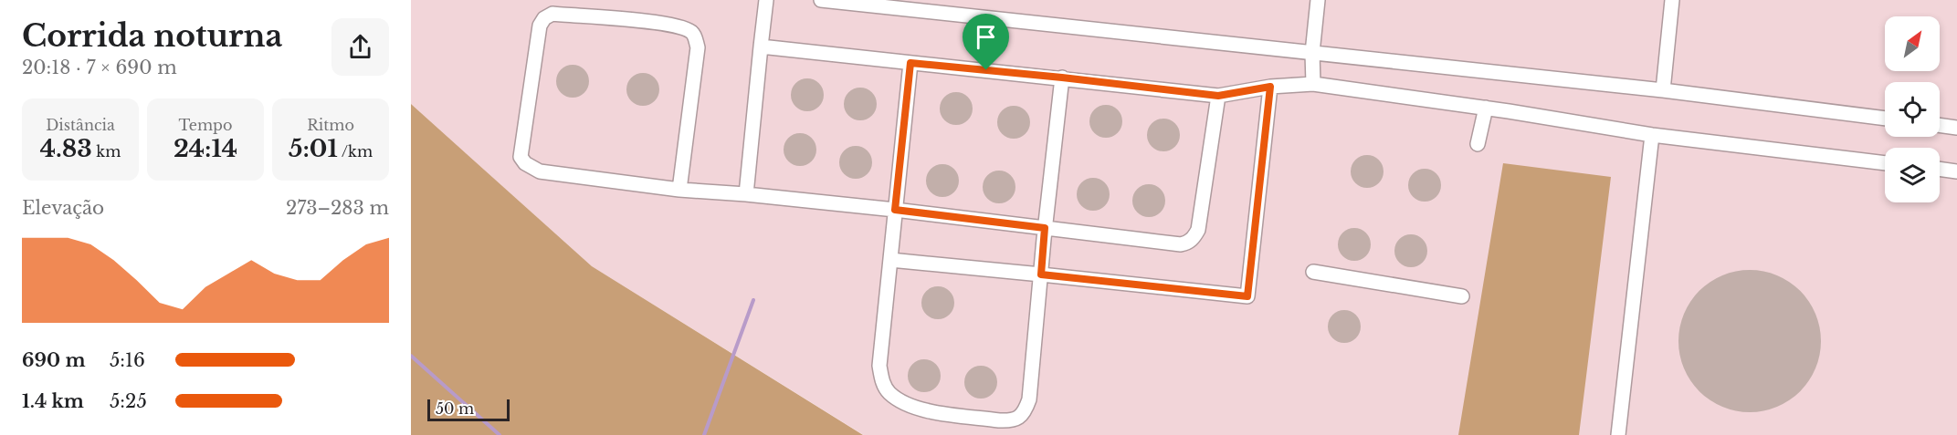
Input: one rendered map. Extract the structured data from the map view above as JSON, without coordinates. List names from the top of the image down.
{
  "scale_bar": "50 m",
  "north": "top right",
  "page": {
    "heading": ["Corrida noturna", "20:18 · 7 × 690 m"],
    "stats": [
      ["Distância", "4.83 km"],
      ["Tempo", "24:14"],
      ["Ritmo", "5:01 /km"]
    ],
    "chart": ["Elevação", "273–283 m"],
    "list": [
      {
        "name": "690 m",
        "note": "5:16"
      },
      {
        "name": "1.4 km",
        "note": "5:25"
      }
    ],
    "scale": "50 m"
  }
}
